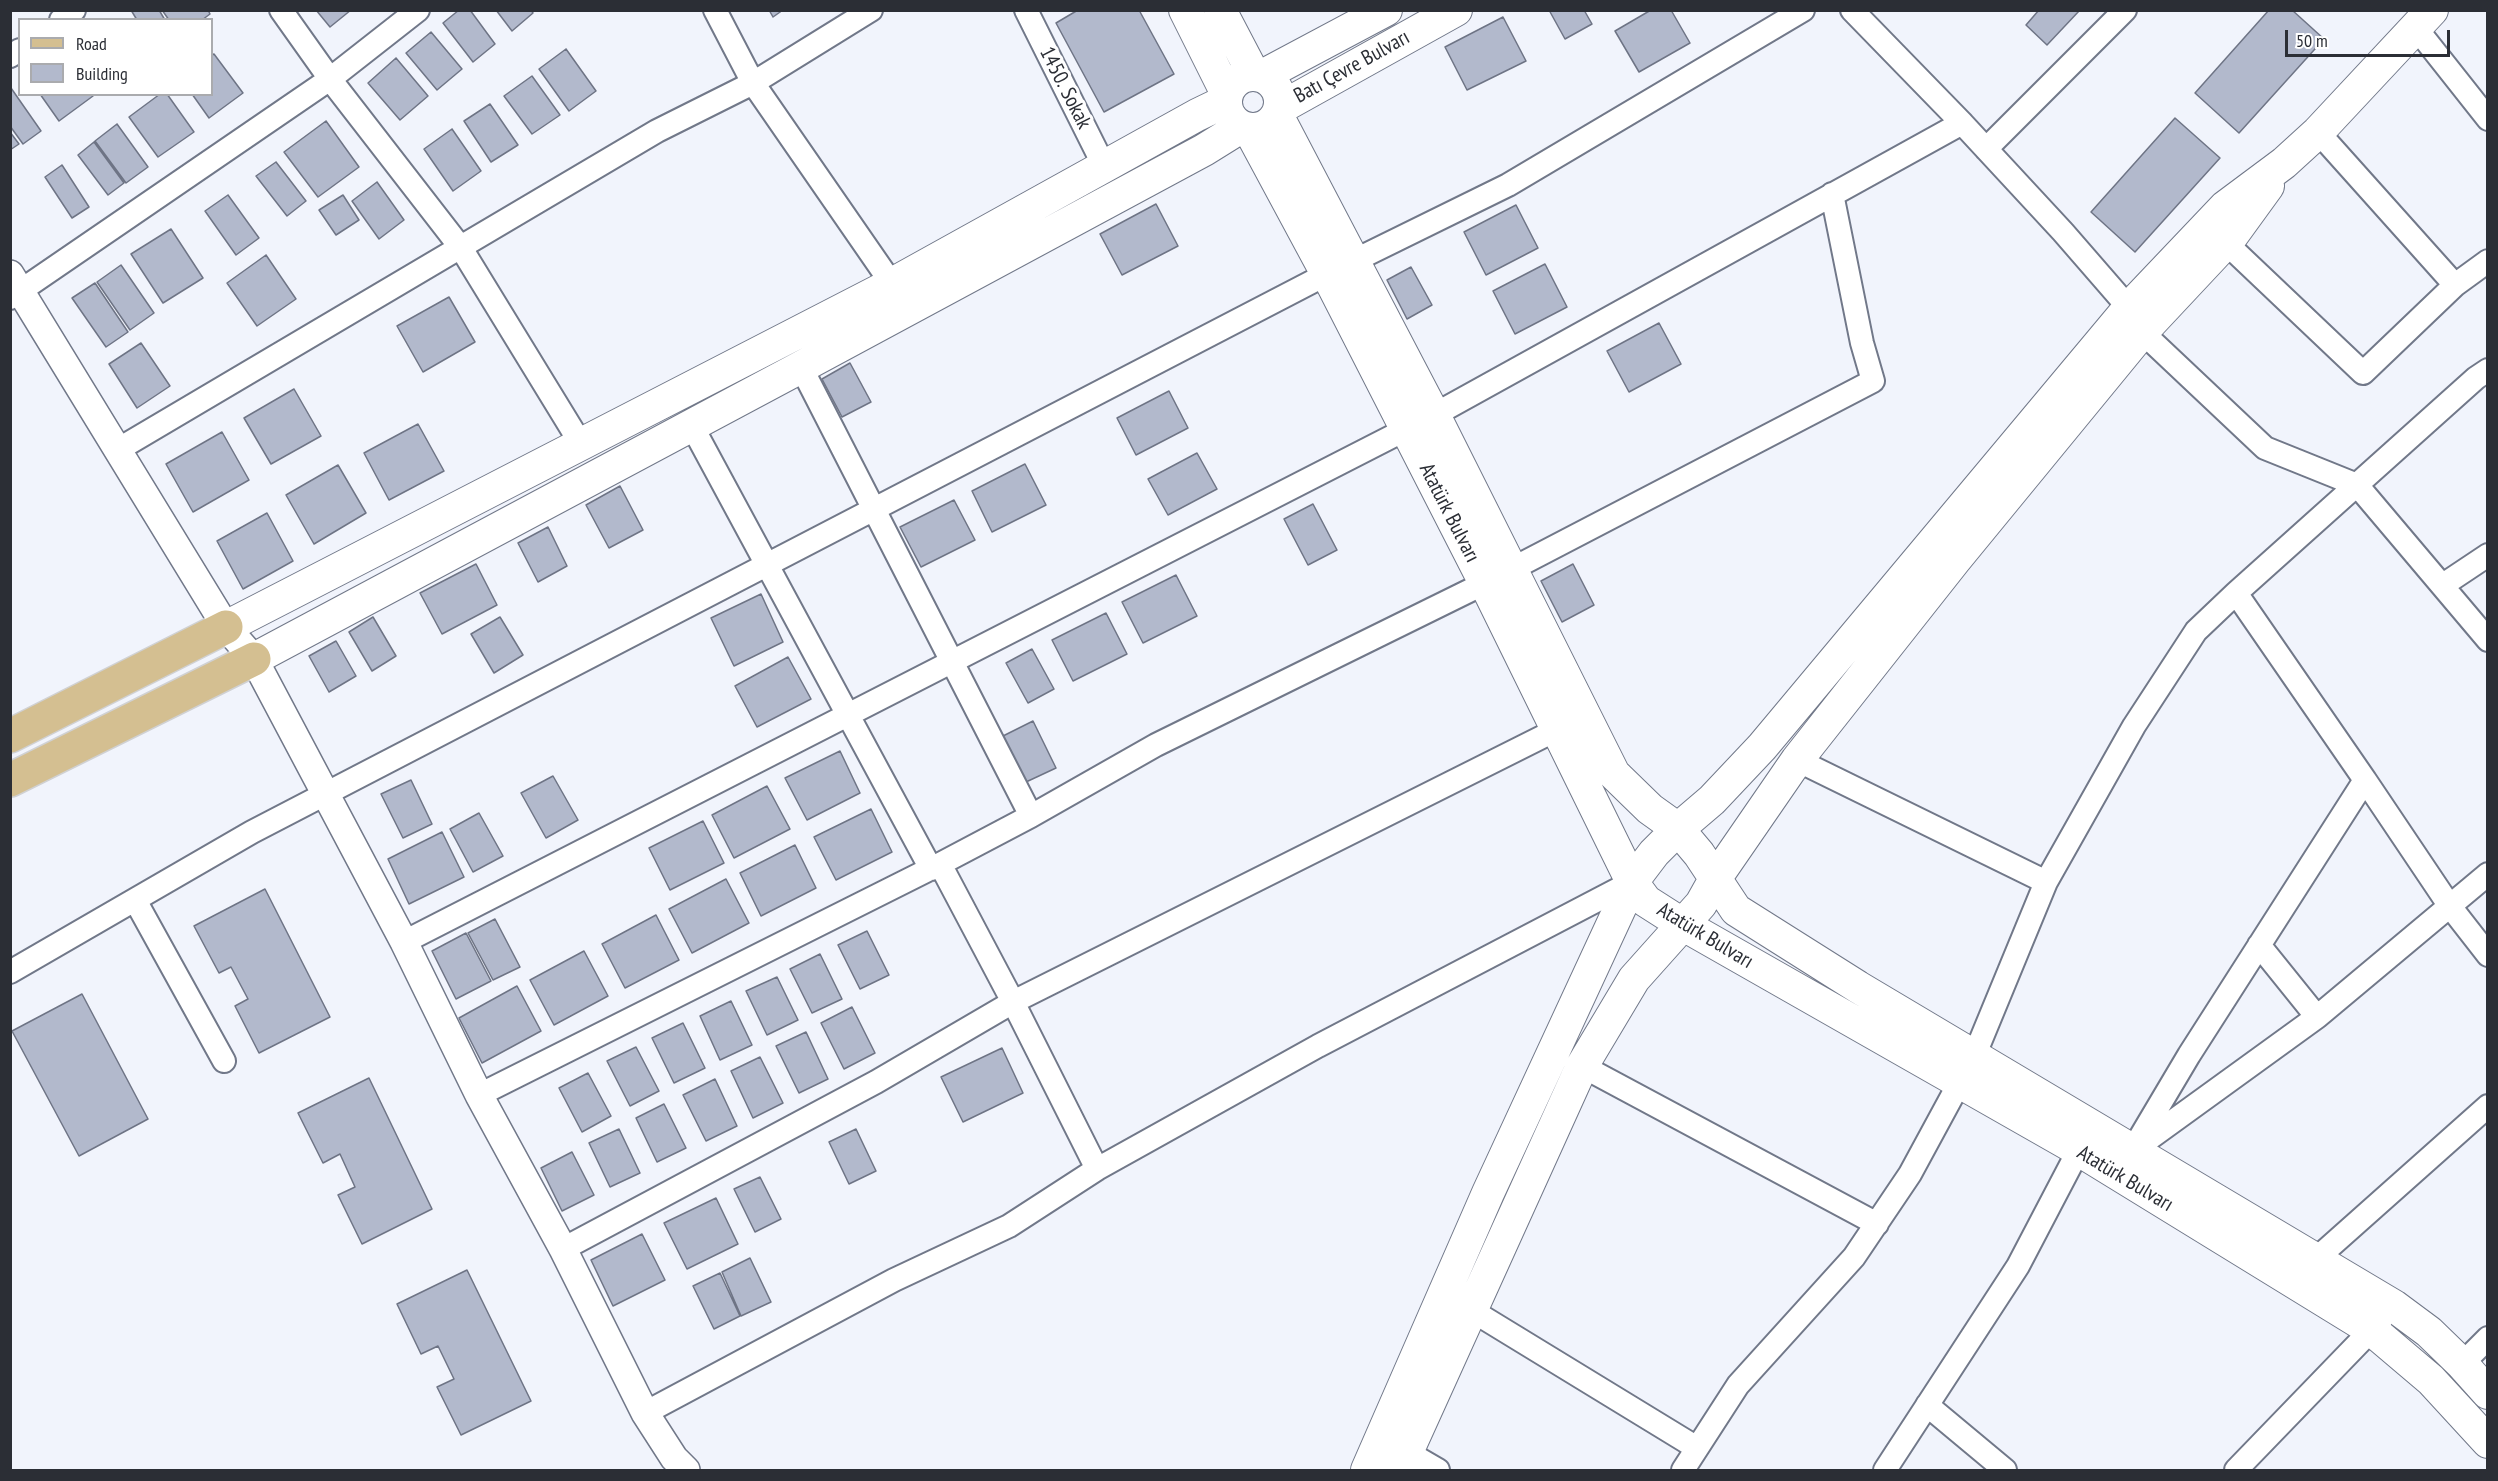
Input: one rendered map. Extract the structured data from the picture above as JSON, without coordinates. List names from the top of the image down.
{
  "streets": {
    "main road": ["Batı Çevre Bulvarı", "Atatürk Bulvarı"],
    "street": ["1450. Sokak"]
  },
  "crossings": [
    ["Batı Çevre Bulvarı", "Atatürk Bulvarı"]
  ],
  "legend": ["Road", "Building"],
  "scale_bar": "50 m"
}
